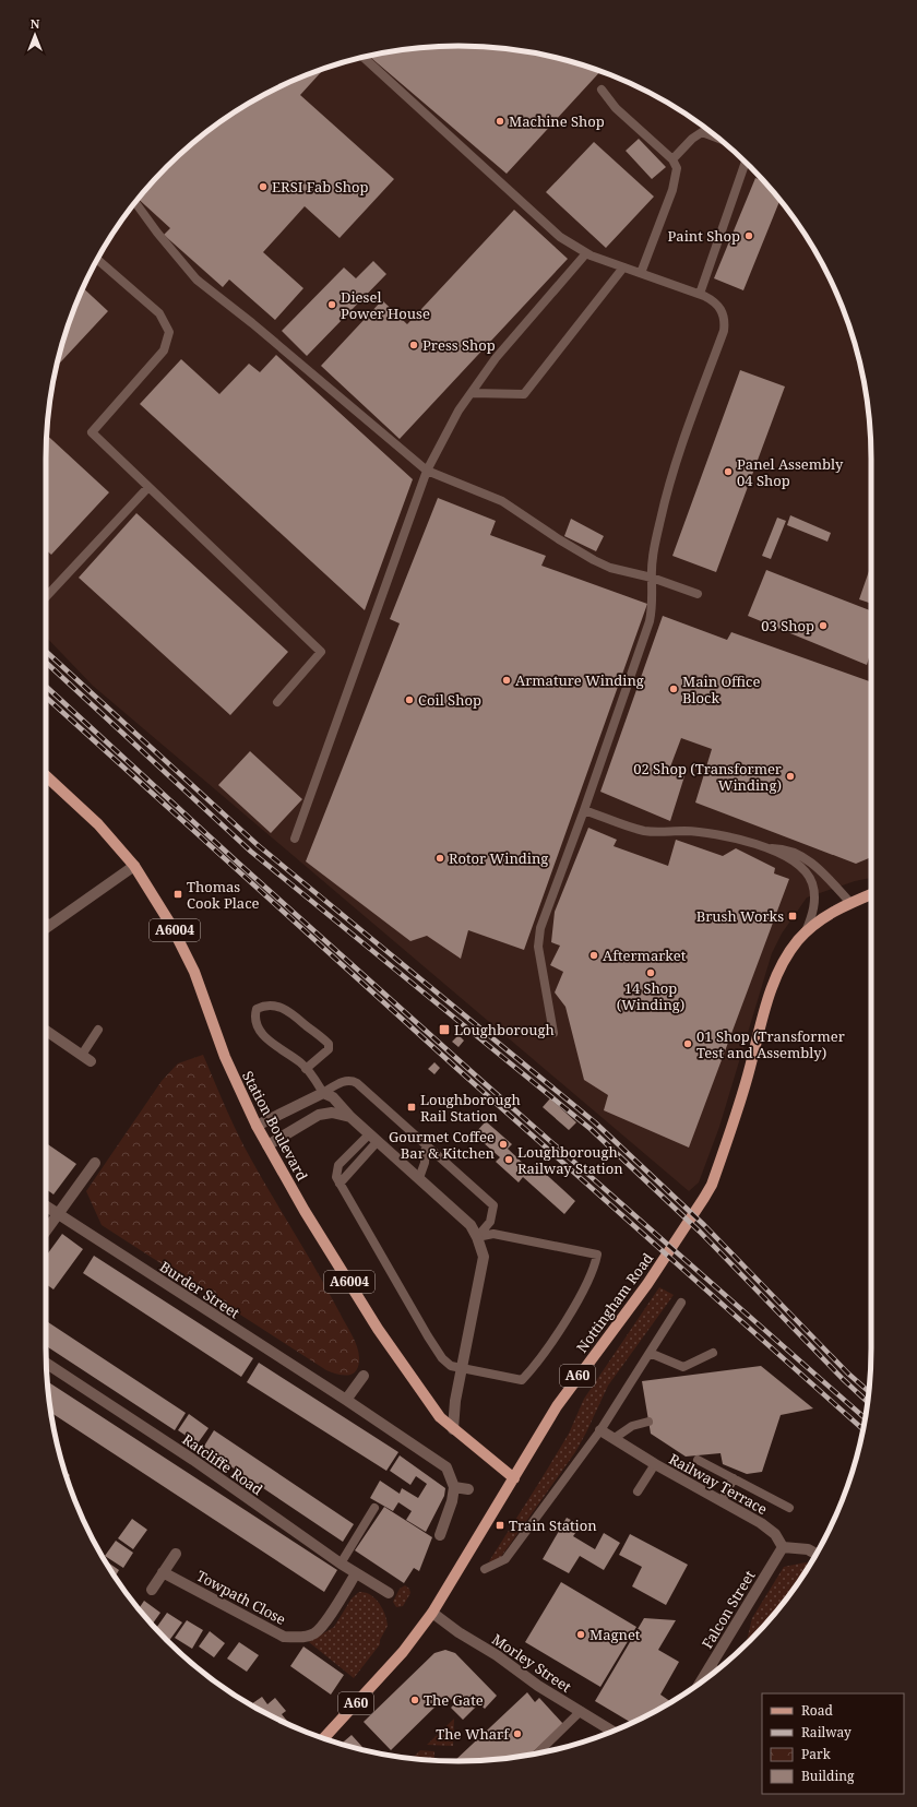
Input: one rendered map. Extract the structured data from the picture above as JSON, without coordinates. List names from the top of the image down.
{
  "streets": {
    "main road": [
      "A6004",
      "Station Boulevard",
      "Nottingham Road",
      "A60"
    ],
    "street": [
      "Burder Street",
      "Ratcliffe Road",
      "Railway Terrace",
      "Towpath Close",
      "Falcon Street",
      "Morley Street"
    ]
  },
  "crossings": [
    ["Station Boulevard", "Nottingham Road"],
    ["Nottingham Road", "Morley Street"],
    ["Ratcliffe Road", "Towpath Close"],
    ["Railway Terrace", "Falcon Street"]
  ],
  "places": {
    "other": [
      "Machine Shop",
      "ERSI Fab Shop",
      "Paint Shop",
      "Diesel Power House",
      "Press Shop",
      "Panel Assembly 04 Shop",
      "03 Shop",
      "Armature Winding",
      "Main Office Block",
      "Coil Shop",
      "02 Shop (Transformer Winding)",
      "Rotor Winding",
      "Aftermarket",
      "14 Shop (Winding)",
      "01 Shop (Transformer Test and Assembly)",
      "Gourmet Coffee Bar & Kitchen",
      "Loughborough Railway Station",
      "Magnet",
      "The Gate",
      "The Wharf"
    ],
    "transit": [
      "Thomas Cook Place",
      "Brush Works",
      "Loughborough",
      "Loughborough Rail Station",
      "Train Station"
    ]
  },
  "legend": [
    "Road",
    "Railway",
    "Park",
    "Building"
  ],
  "north": "top"
}
